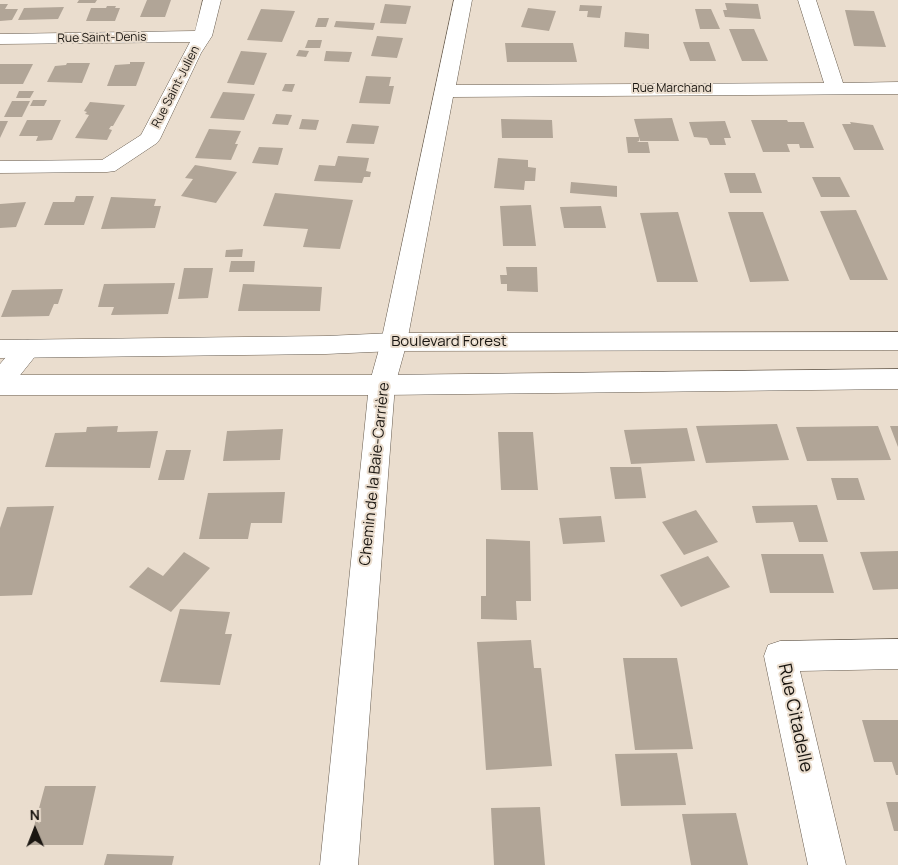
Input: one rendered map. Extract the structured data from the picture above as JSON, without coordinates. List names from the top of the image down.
{
  "streets": {
    "street": [
      "Rue Saint-Denis",
      "Rue Saint-Julien",
      "Rue Marchand",
      "Boulevard Forest",
      "Chemin de la Baie-Carrière",
      "Rue Citadelle"
    ]
  },
  "crossings": [
    ["Rue Saint-Denis", "Rue Saint-Julien"],
    ["Rue Marchand", "Chemin de la Baie-Carrière"],
    ["Boulevard Forest", "Chemin de la Baie-Carrière"]
  ],
  "north": "top"
}
